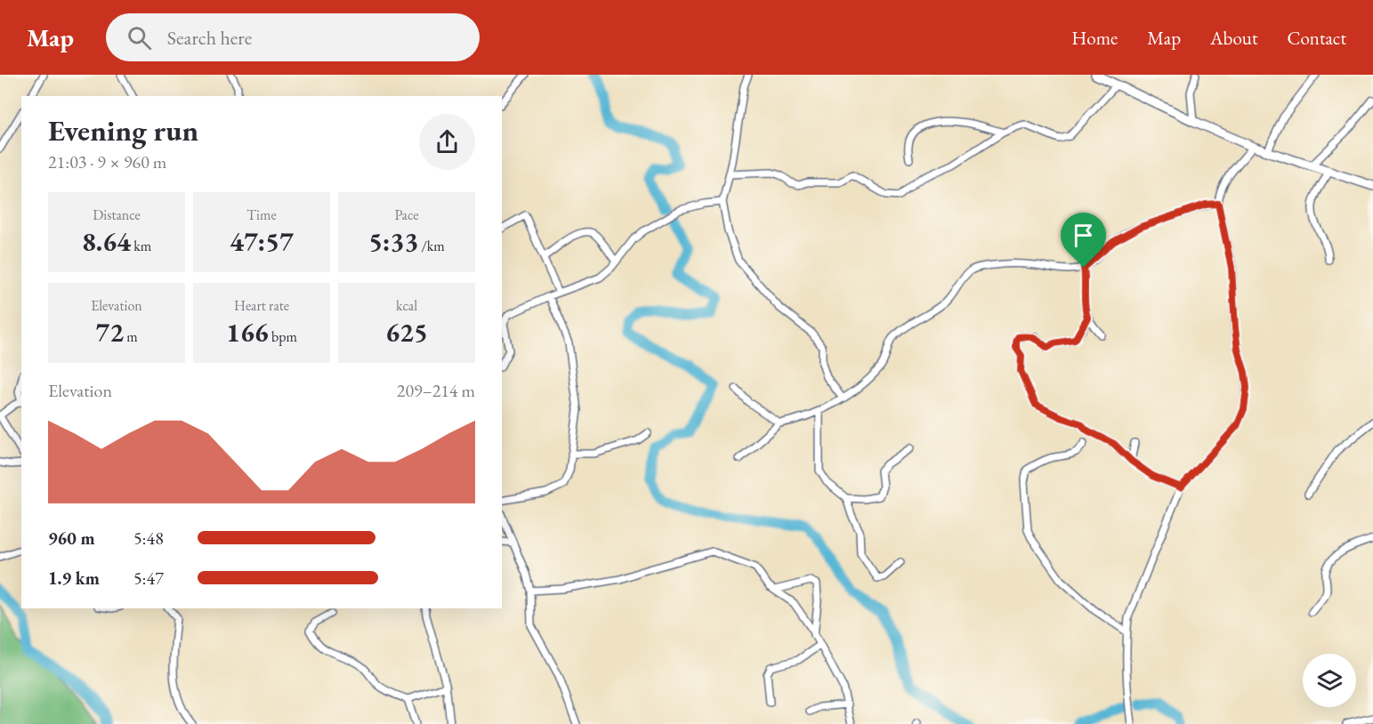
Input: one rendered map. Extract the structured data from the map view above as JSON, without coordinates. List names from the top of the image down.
{
  "page": {
    "header": "Map",
    "search": "Search here",
    "nav": [
      "Home",
      "Map",
      "About",
      "Contact"
    ],
    "heading": ["Evening run", "21:03 · 9 × 960 m"],
    "stats": [
      ["Distance", "8.64 km"],
      ["Time", "47:57"],
      ["Pace", "5:33 /km"],
      ["Elevation", "72 m"],
      ["Heart rate", "166 bpm"],
      ["kcal", "625"]
    ],
    "chart": ["Elevation", "209–214 m"],
    "list": [
      {
        "name": "960 m",
        "note": "5:48"
      },
      {
        "name": "1.9 km",
        "note": "5:47"
      }
    ]
  }
}
